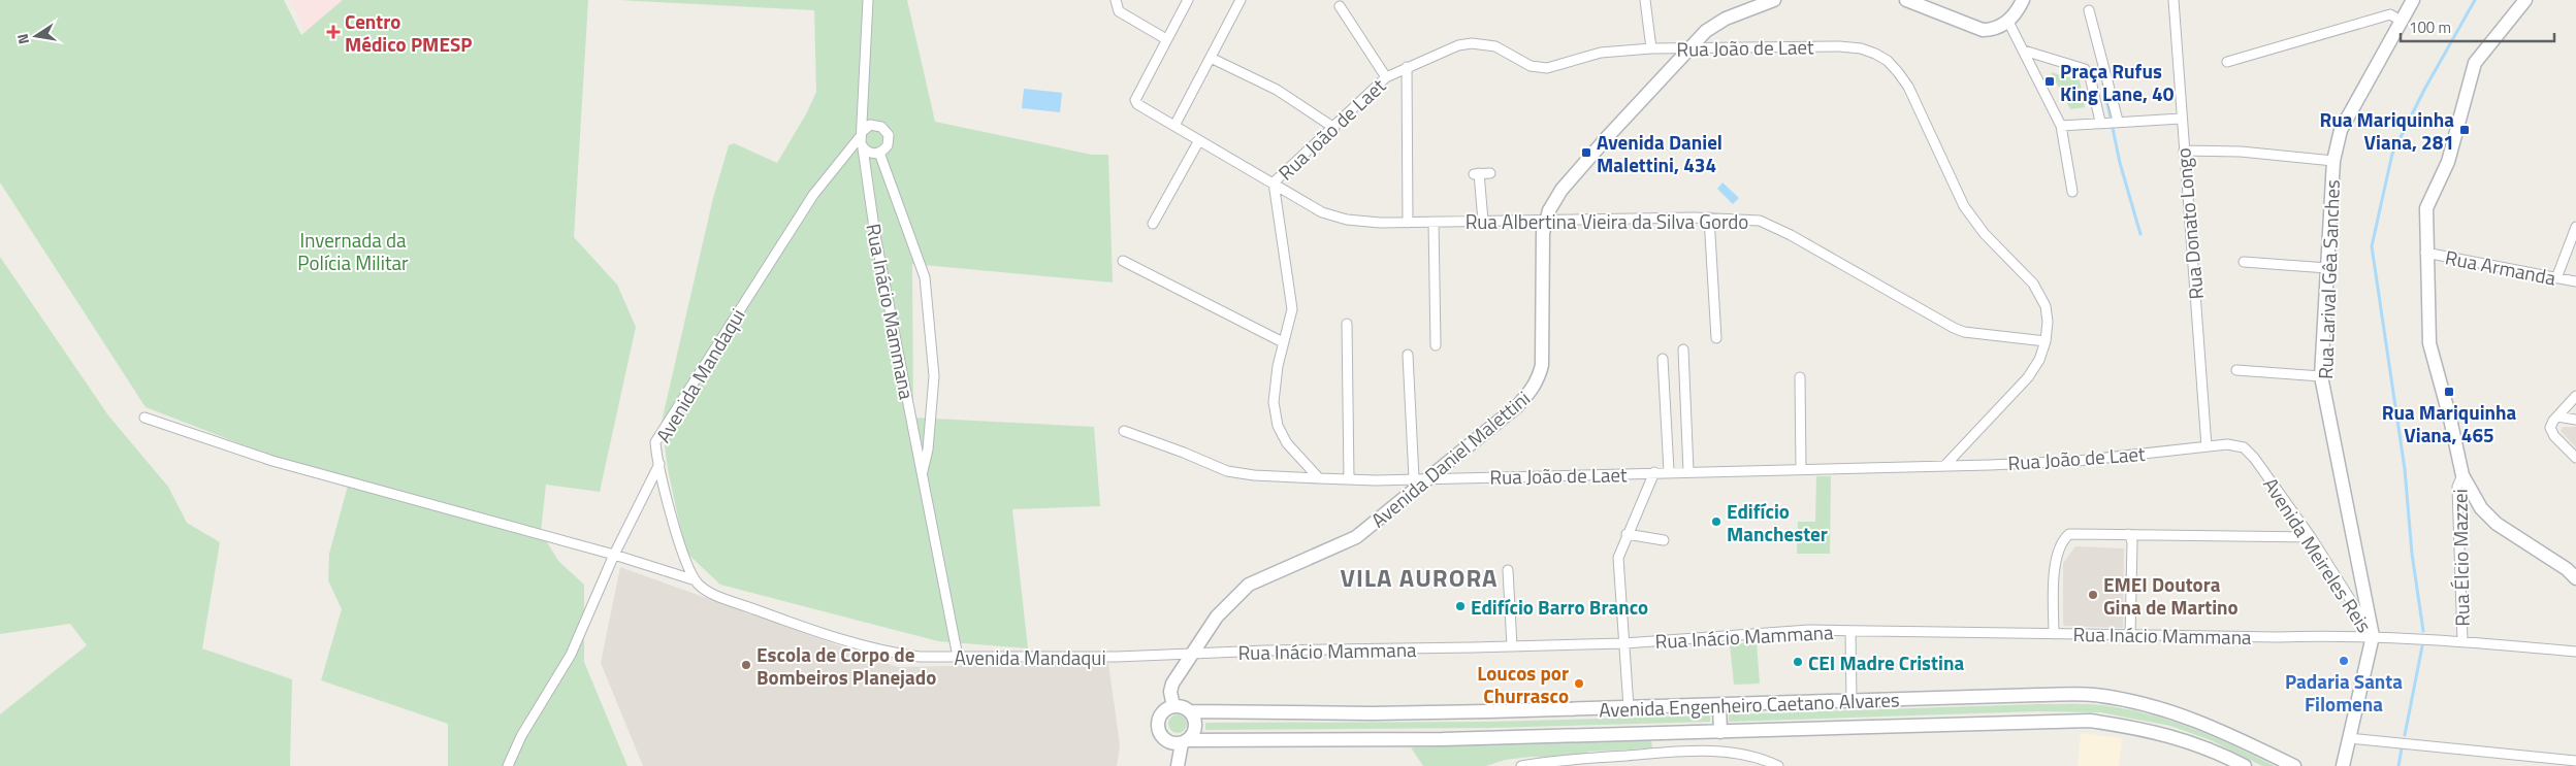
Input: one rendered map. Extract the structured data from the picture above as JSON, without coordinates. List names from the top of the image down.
{
  "streets": {
    "street": [
      "Rua João de Laet",
      "Rua Albertina Vieira da Silva Gordo",
      "Rua Donato Longo",
      "Rua Armanda",
      "Rua Larival Gêa Sanches",
      "Rua Inácio Mammana",
      "Avenida Mandaqui",
      "Avenida Daniel Malettini",
      "Avenida Meireles Reis",
      "Rua Élcio Mazzei",
      "Avenida Engenheiro Caetano Alvares"
    ]
  },
  "crossings": [
    ["Rua João de Laet", "Rua Albertina Vieira da Silva Gordo"],
    ["Rua João de Laet", "Rua Donato Longo"],
    ["Rua João de Laet", "Avenida Daniel Malettini"],
    ["Rua João de Laet", "Avenida Meireles Reis"],
    ["Rua Albertina Vieira da Silva Gordo", "Avenida Daniel Malettini"],
    ["Rua Donato Longo", "Avenida Meireles Reis"],
    ["Rua Larival Gêa Sanches", "Rua Inácio Mammana"],
    ["Rua Larival Gêa Sanches", "Avenida Meireles Reis"],
    ["Rua Inácio Mammana", "Avenida Mandaqui"],
    ["Rua Inácio Mammana", "Avenida Daniel Malettini"],
    ["Rua Inácio Mammana", "Avenida Meireles Reis"],
    ["Rua Inácio Mammana", "Rua Élcio Mazzei"],
    ["Avenida Daniel Malettini", "Avenida Engenheiro Caetano Alvares"]
  ],
  "districts": ["VILA AURORA"],
  "parks": ["Invernada da Polícia Militar"],
  "places": {
    "health": ["Centro Médico PMESP"],
    "transit": [
      "Praça Rufus King Lane, 40",
      "Rua Mariquinha Viana, 281",
      "Avenida Daniel Malettini, 434",
      "Rua Mariquinha Viana, 465"
    ],
    "other": [
      "Edifício Manchester",
      "EMEI Doutora Gina de Martino",
      "Edifício Barro Branco",
      "Padaria Santa Filomena",
      "CEI Madre Cristina",
      "Escola de Corpo de Bombeiros Planejado",
      "Loucos por Churrasco"
    ]
  },
  "scale_bar": "100 m",
  "north": "left"
}
